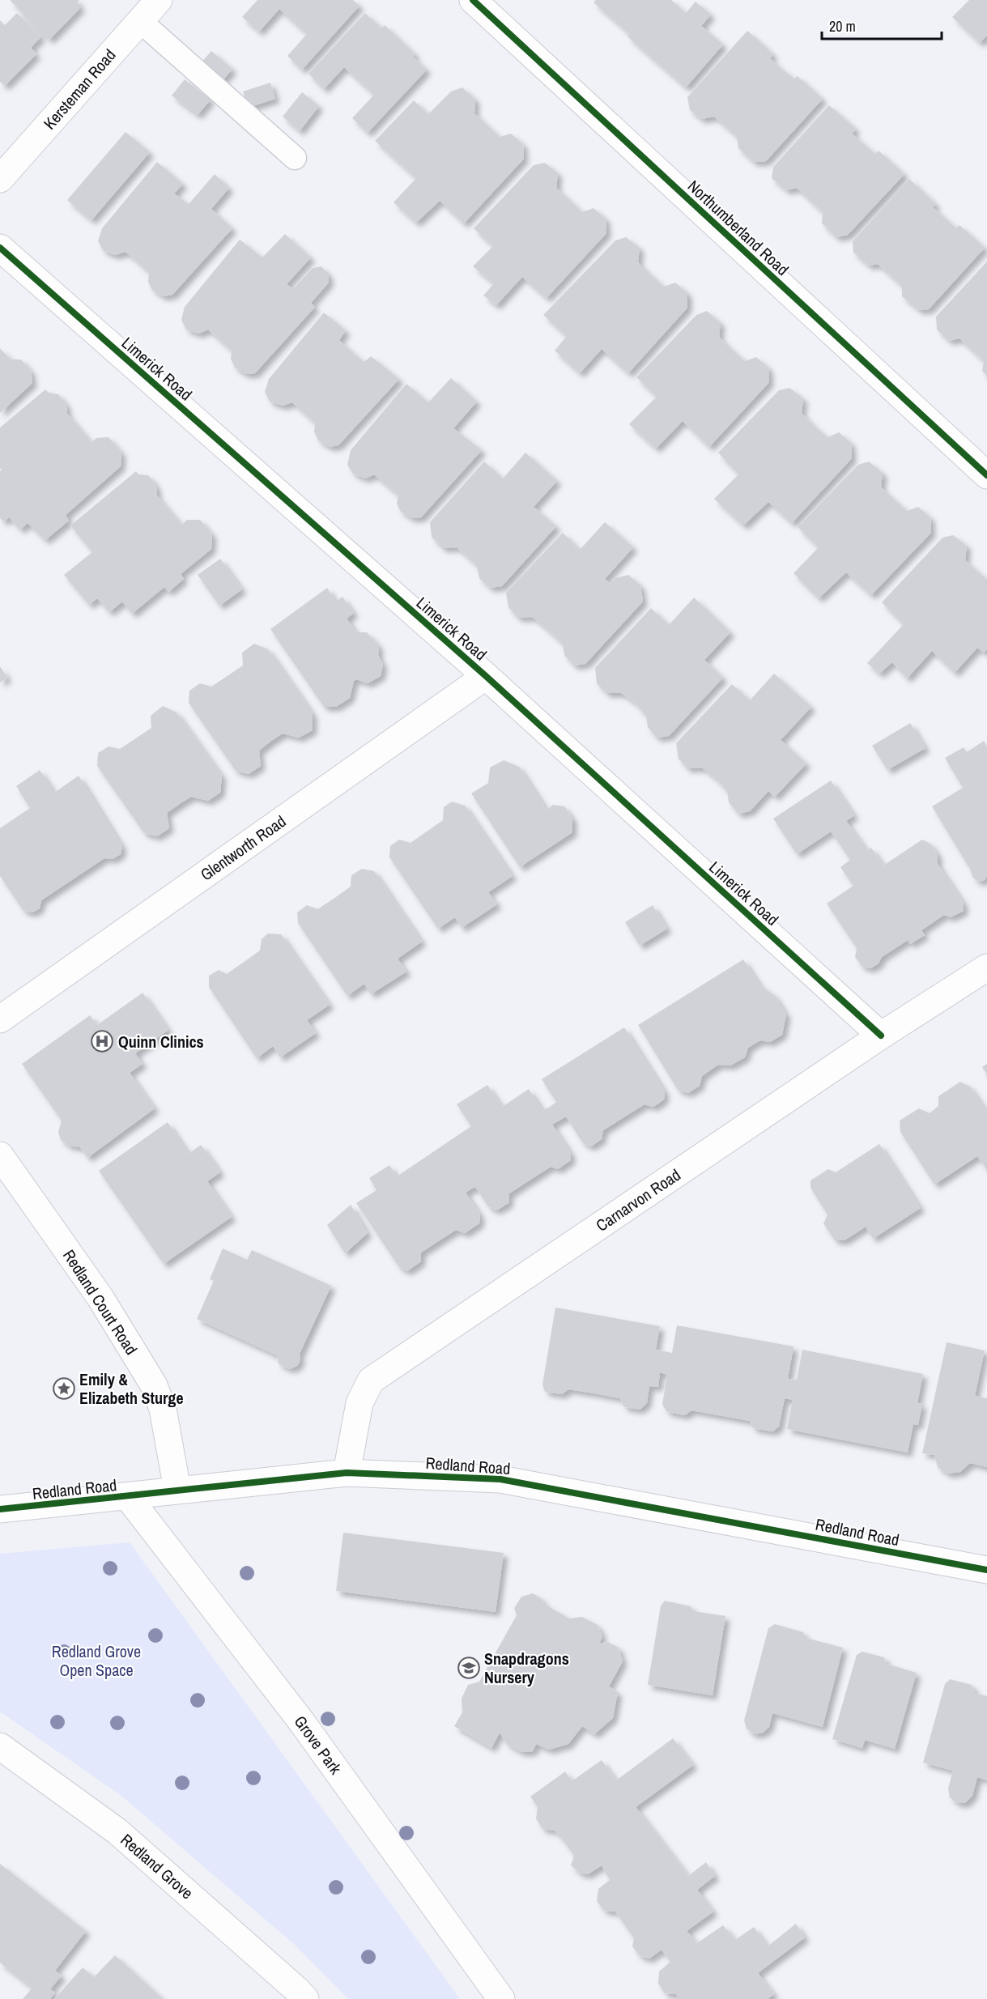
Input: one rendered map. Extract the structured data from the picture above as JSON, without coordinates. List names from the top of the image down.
{
  "streets": {
    "street": [
      "Kersteman Road",
      "Northumberland Road",
      "Limerick Road",
      "Glentworth Road",
      "Carnarvon Road",
      "Redland Court Road",
      "Redland Road",
      "Grove Park",
      "Redland Grove"
    ]
  },
  "crossings": [
    ["Limerick Road", "Glentworth Road"],
    ["Limerick Road", "Carnarvon Road"],
    ["Carnarvon Road", "Redland Road"],
    ["Redland Court Road", "Redland Road"],
    ["Redland Road", "Grove Park"]
  ],
  "parks": ["Redland Grove Open Space"],
  "places": {
    "hospital": ["Quinn Clinics"],
    "place": ["Emily & Elizabeth Sturge"],
    "school or university": ["Snapdragons Nursery"]
  },
  "scale_bar": "20 m"
}
